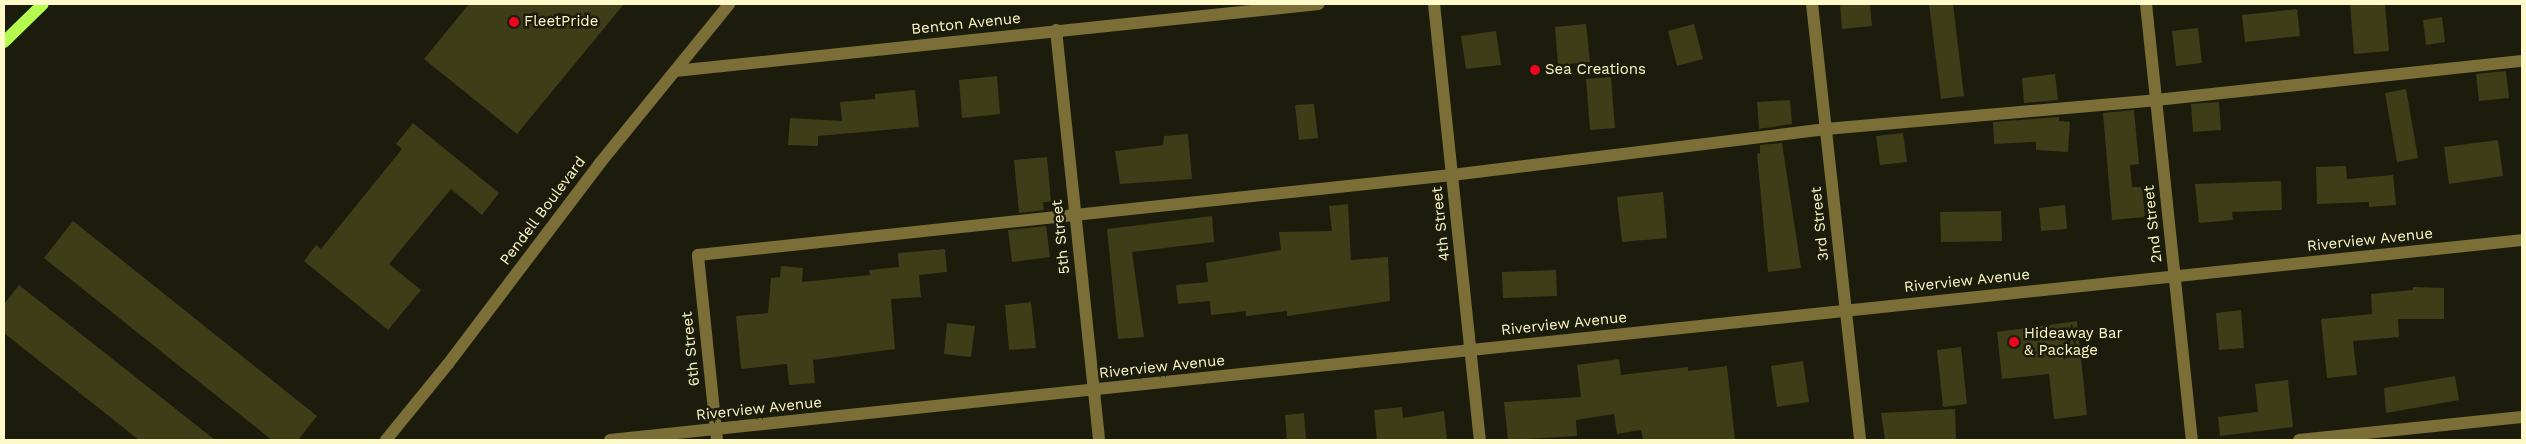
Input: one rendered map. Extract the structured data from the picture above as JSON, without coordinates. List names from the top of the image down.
{
  "streets": {
    "street": [
      "Benton Avenue",
      "Pendell Boulevard",
      "4th Street",
      "3rd Street",
      "2nd Street",
      "5th Street",
      "Riverview Avenue",
      "6th Street"
    ]
  },
  "crossings": [
    ["Benton Avenue", "Pendell Boulevard"],
    ["Benton Avenue", "5th Street"],
    ["4th Street", "Riverview Avenue"],
    ["3rd Street", "Riverview Avenue"],
    ["2nd Street", "Riverview Avenue"],
    ["5th Street", "Riverview Avenue"],
    ["5th Street", "6th Street"],
    ["Riverview Avenue", "6th Street"]
  ],
  "places": ["FleetPride", "Sea Creations", "Hideaway Bar & Package"]
}
